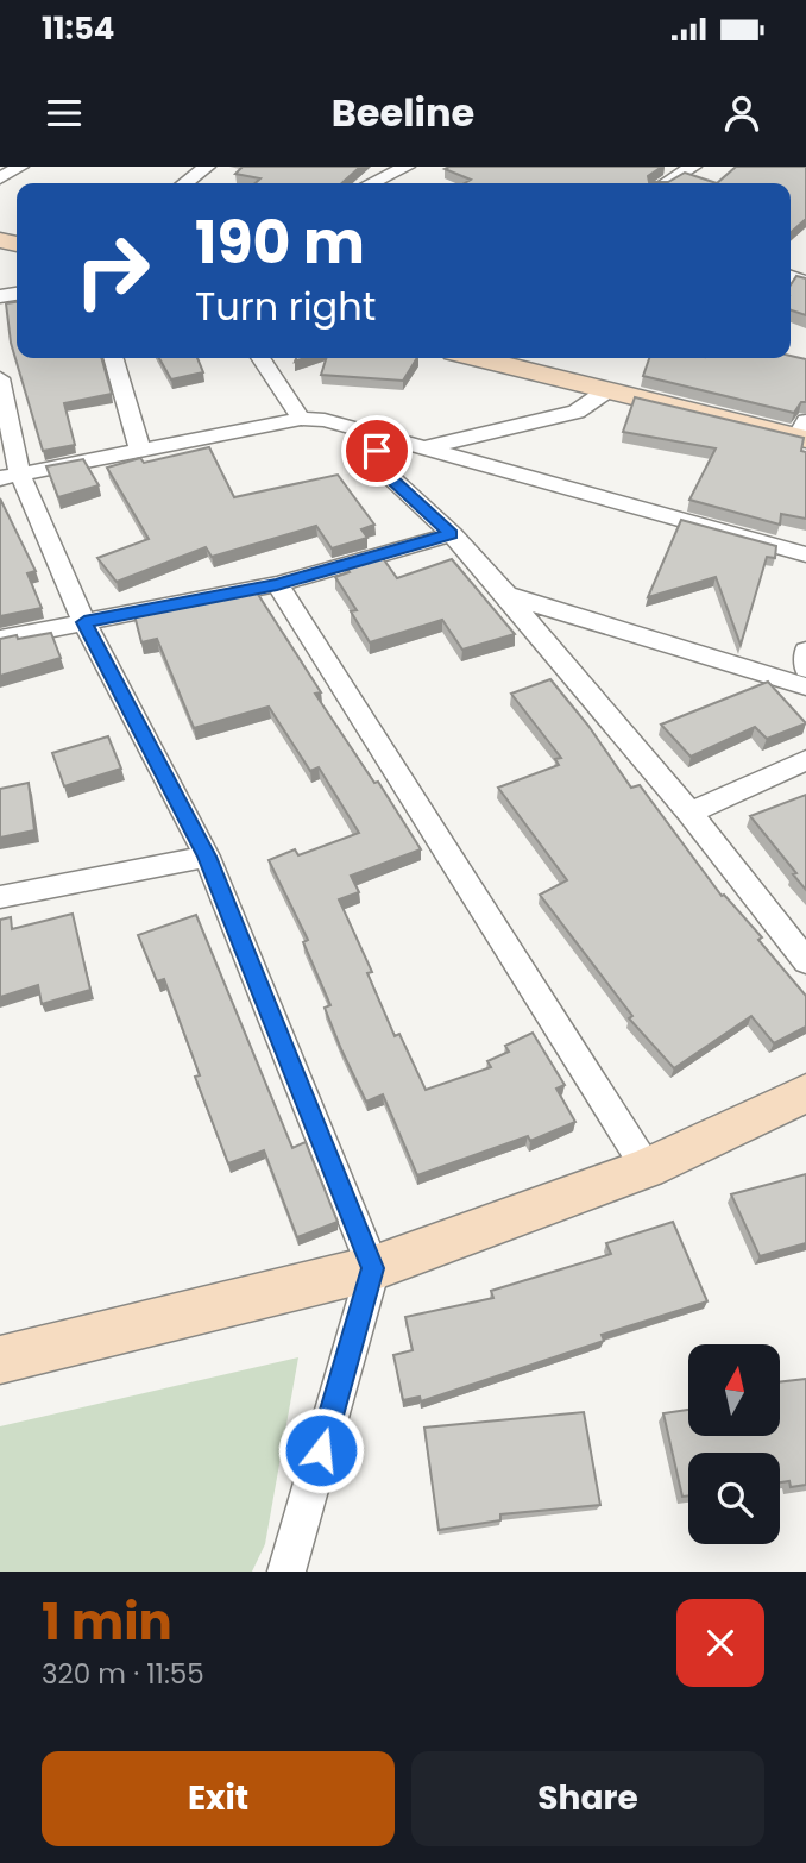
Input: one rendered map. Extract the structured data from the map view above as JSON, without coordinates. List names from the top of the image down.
{
  "north": "top",
  "page": {
    "status": "11:54",
    "header": "Beeline",
    "turn": ["190 m", "Turn right"],
    "heading": ["1 min", "320 m · 11:55"],
    "buttons": ["Exit", "Share"]
  }
}
